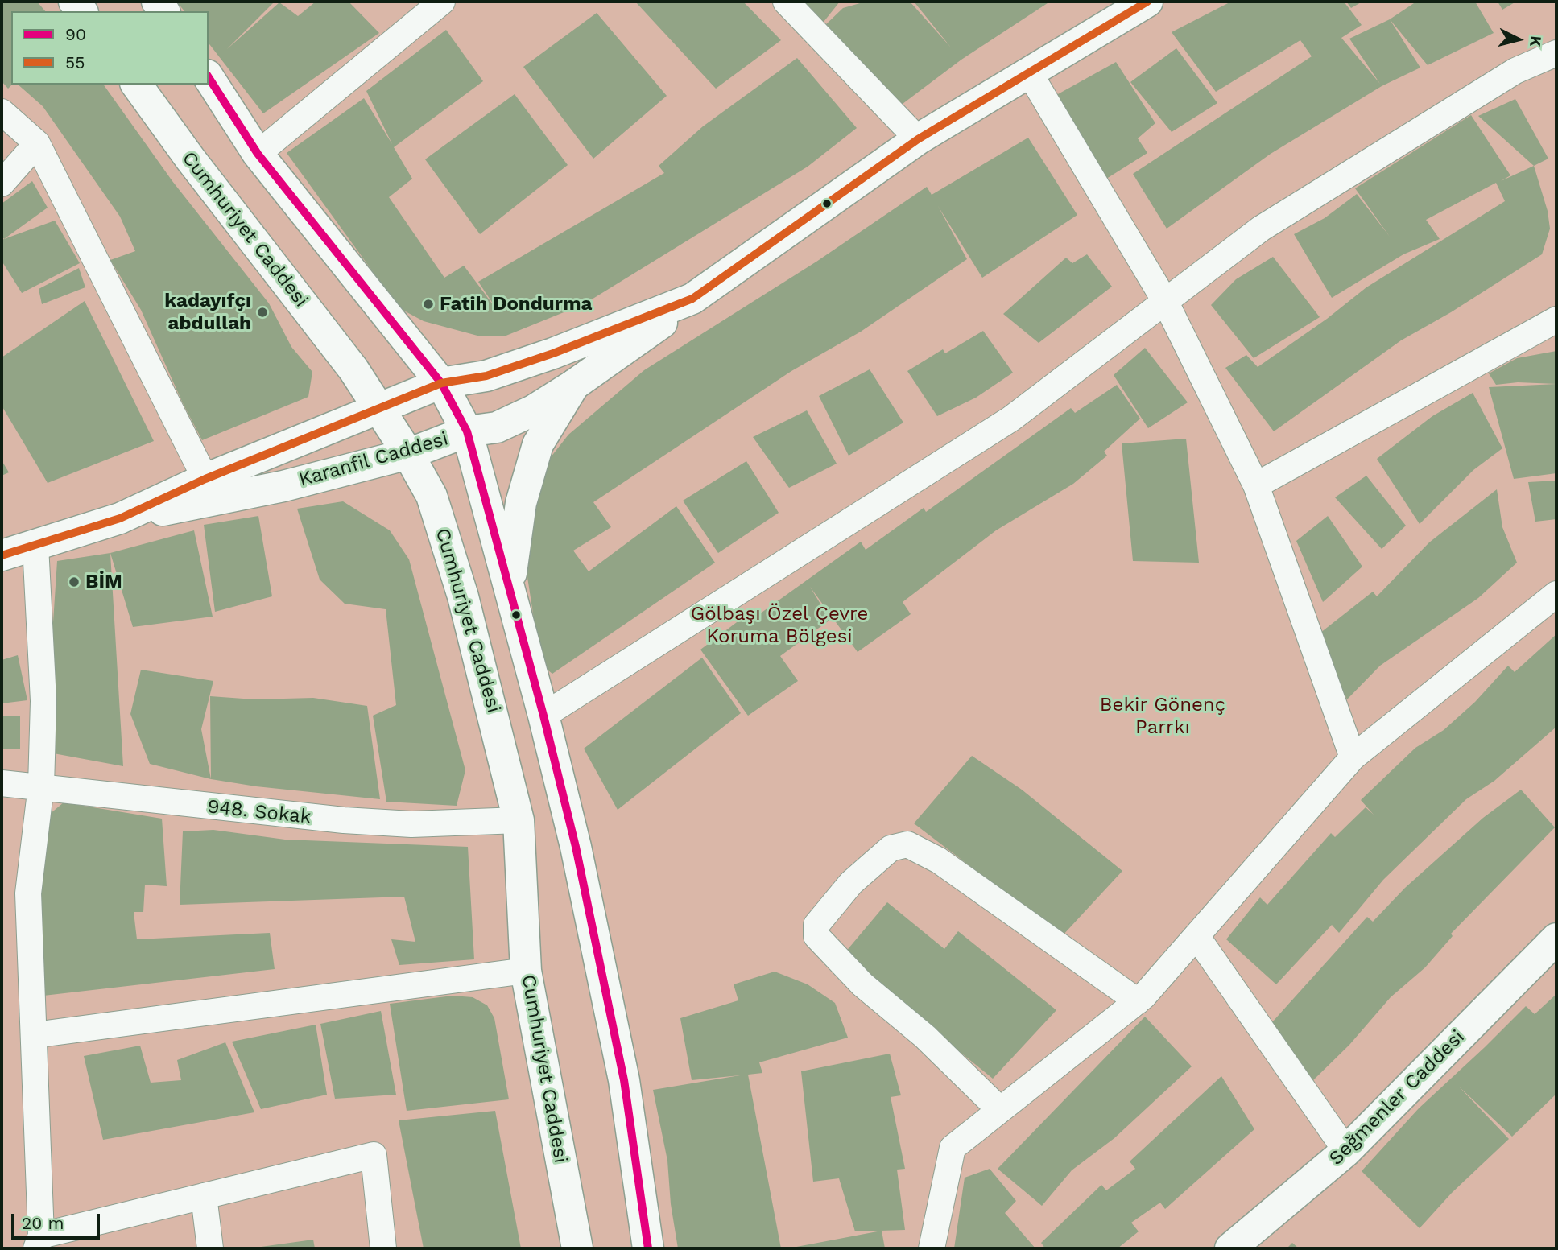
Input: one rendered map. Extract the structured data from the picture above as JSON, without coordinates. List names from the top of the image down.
{
  "streets": {
    "main road": ["Cumhuriyet Caddesi", "Karanfil Caddesi", "Seğmenler Caddesi"],
    "street": ["948. Sokak"]
  },
  "crossings": [
    ["Cumhuriyet Caddesi", "Karanfil Caddesi"],
    ["Cumhuriyet Caddesi", "948. Sokak"]
  ],
  "parks": ["Gölbaşı Özel Çevre Koruma Bölgesi", "Bekir Gönenç Parrkı"],
  "places": ["Fatih Dondurma", "kadayıfçı abdullah", "BİM"],
  "lines": ["transit line 55", "transit line 90"],
  "legend": ["90", "55"],
  "scale_bar": "20 m",
  "north": "right"
}
